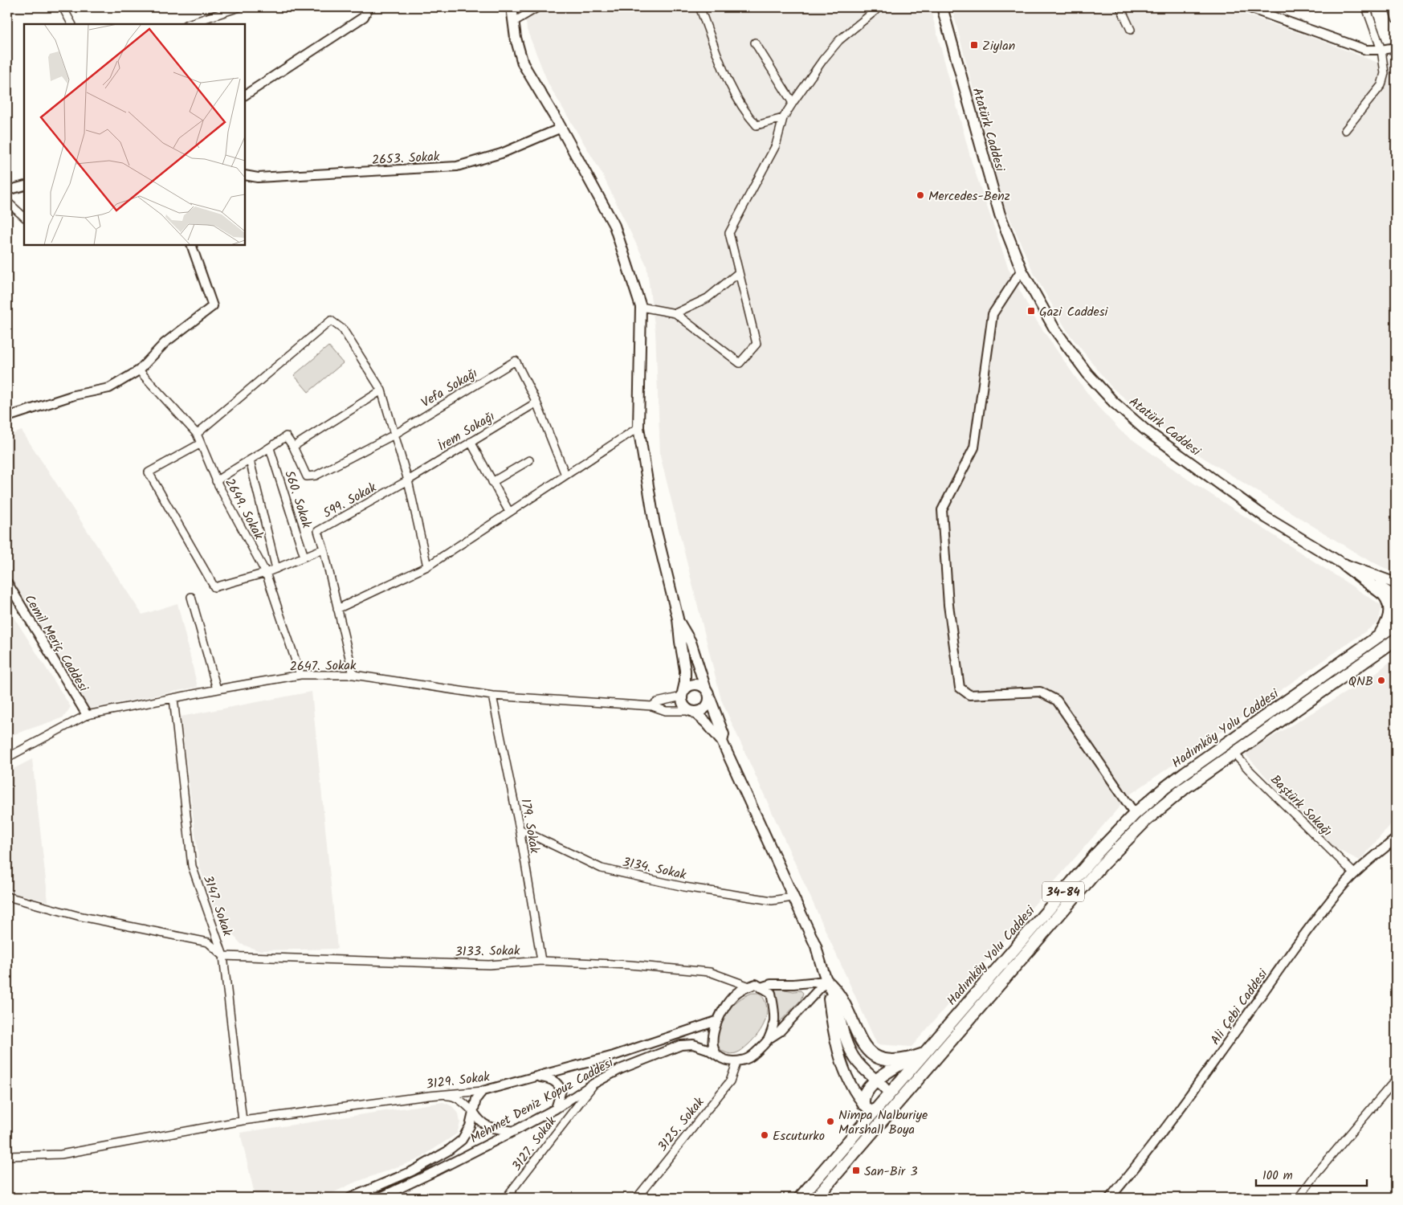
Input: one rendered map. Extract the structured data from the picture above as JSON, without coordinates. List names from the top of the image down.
{
  "streets": {
    "main road": ["Atatürk Caddesi", "Hadımköy Yolu Caddesi", "34-84"],
    "street": [
      "2653. Sokak",
      "Vefa Sokağı",
      "İrem Sokağı",
      "560. Sokak",
      "599. Sokak",
      "2649. Sokak",
      "Cemil Meriç Caddesi",
      "2647. Sokak",
      "Baştürk Sokağı",
      "179. Sokak",
      "3134. Sokak",
      "3147. Sokak",
      "3133. Sokak",
      "Ali Çebi Caddesi",
      "3129. Sokak",
      "Mehmet Deniz Kopuz Caddesi",
      "3125. Sokak",
      "3127. Sokak"
    ]
  },
  "crossings": [
    ["Vefa Sokağı", "İrem Sokağı"],
    ["İrem Sokağı", "599. Sokak"],
    ["2649. Sokak", "2647. Sokak"],
    ["Cemil Meriç Caddesi", "2647. Sokak"],
    ["2647. Sokak", "179. Sokak"],
    ["2647. Sokak", "3147. Sokak"],
    ["Hadımköy Yolu Caddesi", "Baştürk Sokağı"],
    ["Baştürk Sokağı", "Ali Çebi Caddesi"],
    ["179. Sokak", "3134. Sokak"],
    ["179. Sokak", "3133. Sokak"],
    ["3147. Sokak", "3133. Sokak"],
    ["3147. Sokak", "3129. Sokak"],
    ["3133. Sokak", "3129. Sokak"],
    ["3133. Sokak", "Mehmet Deniz Kopuz Caddesi"],
    ["3133. Sokak", "3125. Sokak"],
    ["3129. Sokak", "Mehmet Deniz Kopuz Caddesi"],
    ["3129. Sokak", "3125. Sokak"],
    ["Mehmet Deniz Kopuz Caddesi", "3125. Sokak"],
    ["Mehmet Deniz Kopuz Caddesi", "3127. Sokak"]
  ],
  "places": {
    "transit": ["Ziylan", "Gazi Caddesi", "San-Bir 3"],
    "other": [
      "Mercedes-Benz",
      "QNB",
      "Nimpa Nalburiye Marshall Boya",
      "Escuturko"
    ]
  },
  "scale_bar": "100 m"
}
